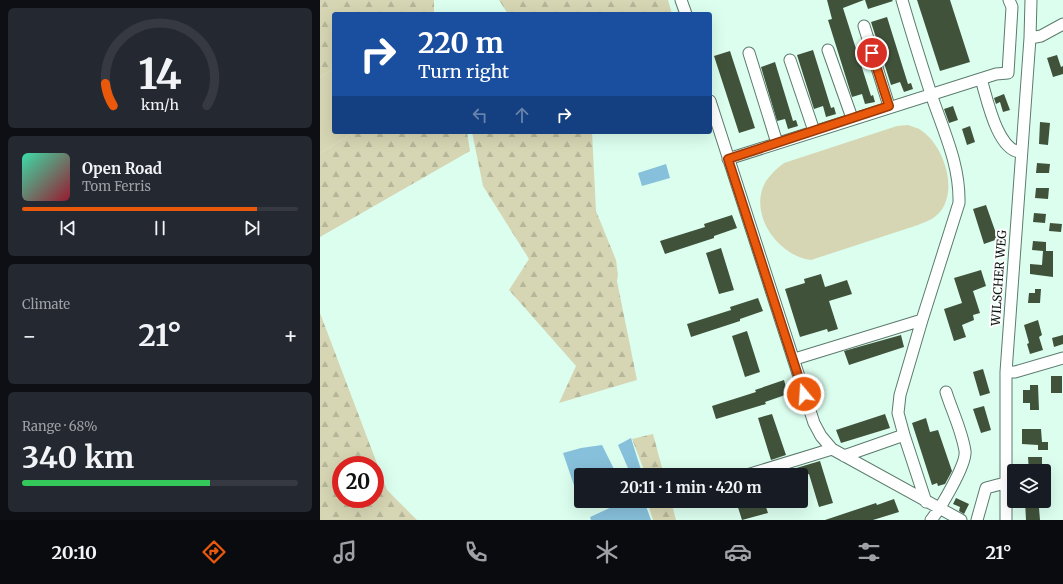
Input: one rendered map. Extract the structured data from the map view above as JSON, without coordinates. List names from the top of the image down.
{
  "streets": {
    "street": ["WILSCHER WEG"]
  },
  "page": {
    "turn": ["220 m", "Turn right"],
    "song": ["Open Road", "Tom Ferris"],
    "tile": [
      "Climate",
      ["Range · 68%", "340 km"]
    ],
    "heat": ["−", "21°", "+"],
    "limit": "20",
    "trip": "20:11 · 1 min · 420 m",
    "tabs": ["20:10", "21°"],
    "gauge": ["14", "km/h"]
  }
}
